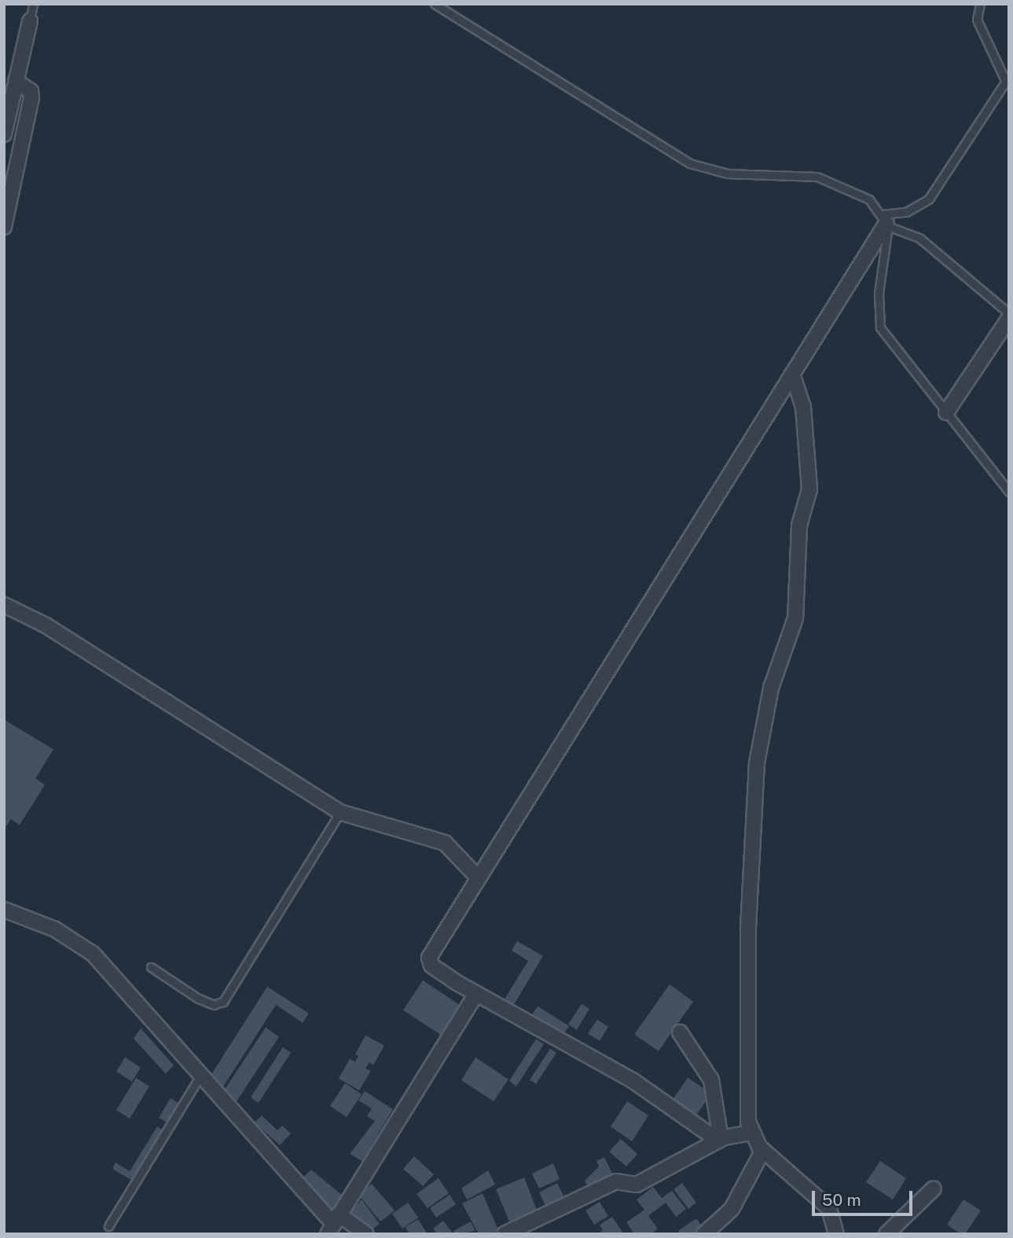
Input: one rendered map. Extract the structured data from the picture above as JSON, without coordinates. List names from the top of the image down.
{
  "scale_bar": "50 m"
}
